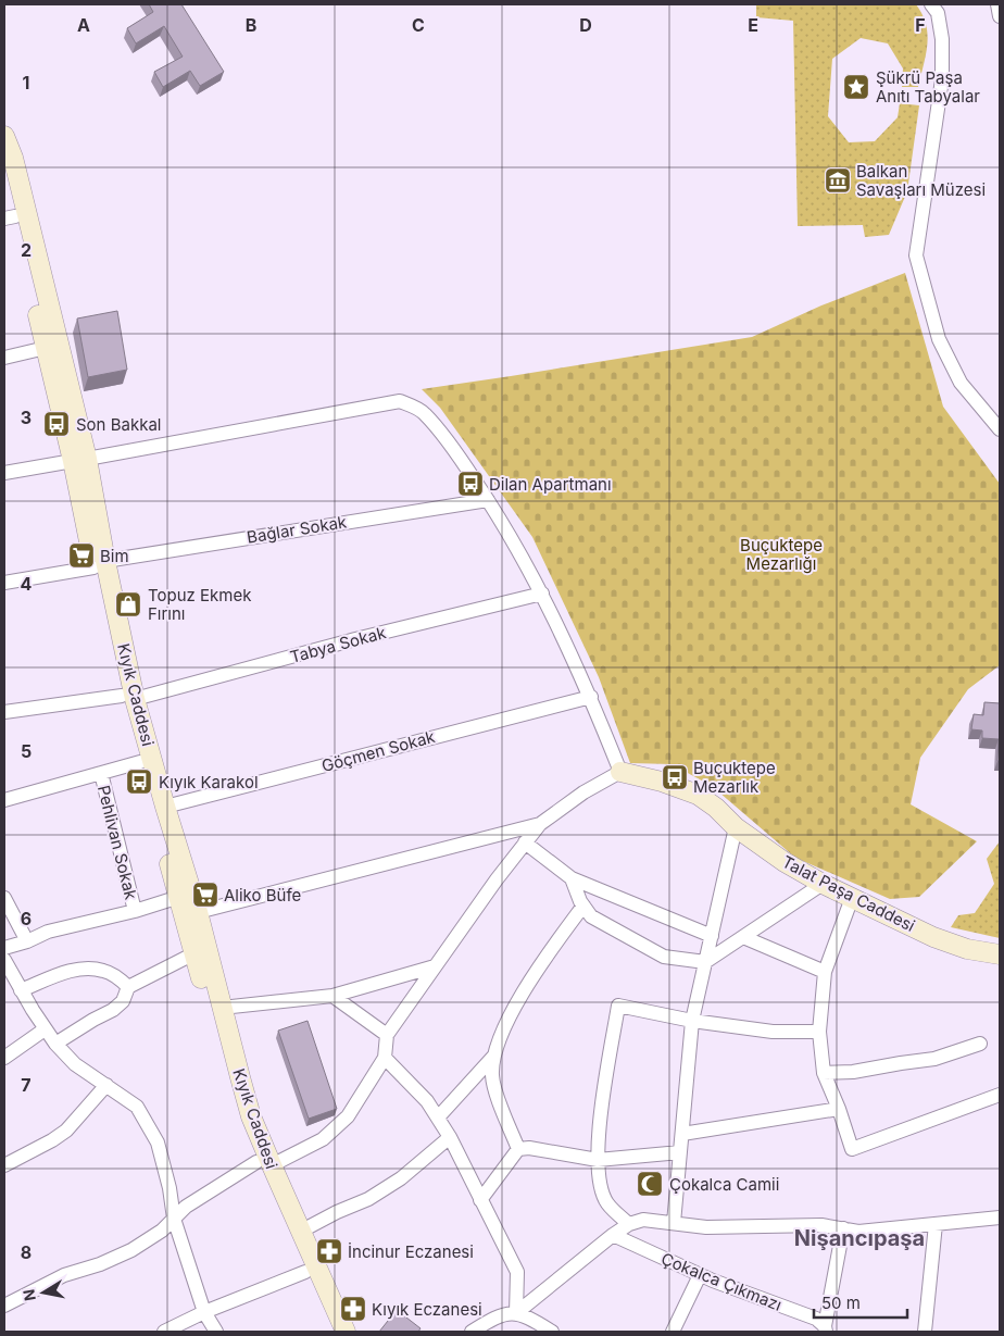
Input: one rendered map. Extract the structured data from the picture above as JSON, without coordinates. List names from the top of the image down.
{
  "streets": {
    "main road": ["Kıyık Caddesi", "Talat Paşa Caddesi"],
    "street": [
      "Bağlar Sokak",
      "Tabya Sokak",
      "Göçmen Sokak",
      "Pehlivan Sokak",
      "Çokalca Çıkmazı"
    ]
  },
  "crossings": [
    ["Bağlar Sokak", "Kıyık Caddesi"],
    ["Tabya Sokak", "Kıyık Caddesi"],
    ["Kıyık Caddesi", "Göçmen Sokak"]
  ],
  "districts": ["Nişancıpaşa"],
  "parks": ["Buçuktepe Mezarlığı"],
  "places": {
    "place": ["Şükrü Paşa Anıtı Tabyalar"],
    "museum": ["Balkan Savaşları Müzesi"],
    "bus stop": [
      "Son Bakkal",
      "Dilan Apartmanı",
      "Buçuktepe Mezarlık",
      "Kıyık Karakol"
    ],
    "supermarket": ["Bim", "Aliko Büfe"],
    "shop": ["Topuz Ekmek Fırını"],
    "mosque": ["Çokalca Camii"],
    "pharmacy": ["İncinur Eczanesi", "Kıyık Eczanesi"]
  },
  "scale_bar": "50 m",
  "north": "left",
  "grid": {
    "columns": [
      "A",
      "B",
      "C",
      "D",
      "E",
      "F"
    ],
    "rows": [
      "1",
      "2",
      "3",
      "4",
      "5",
      "6",
      "7",
      "8"
    ]
  }
}
